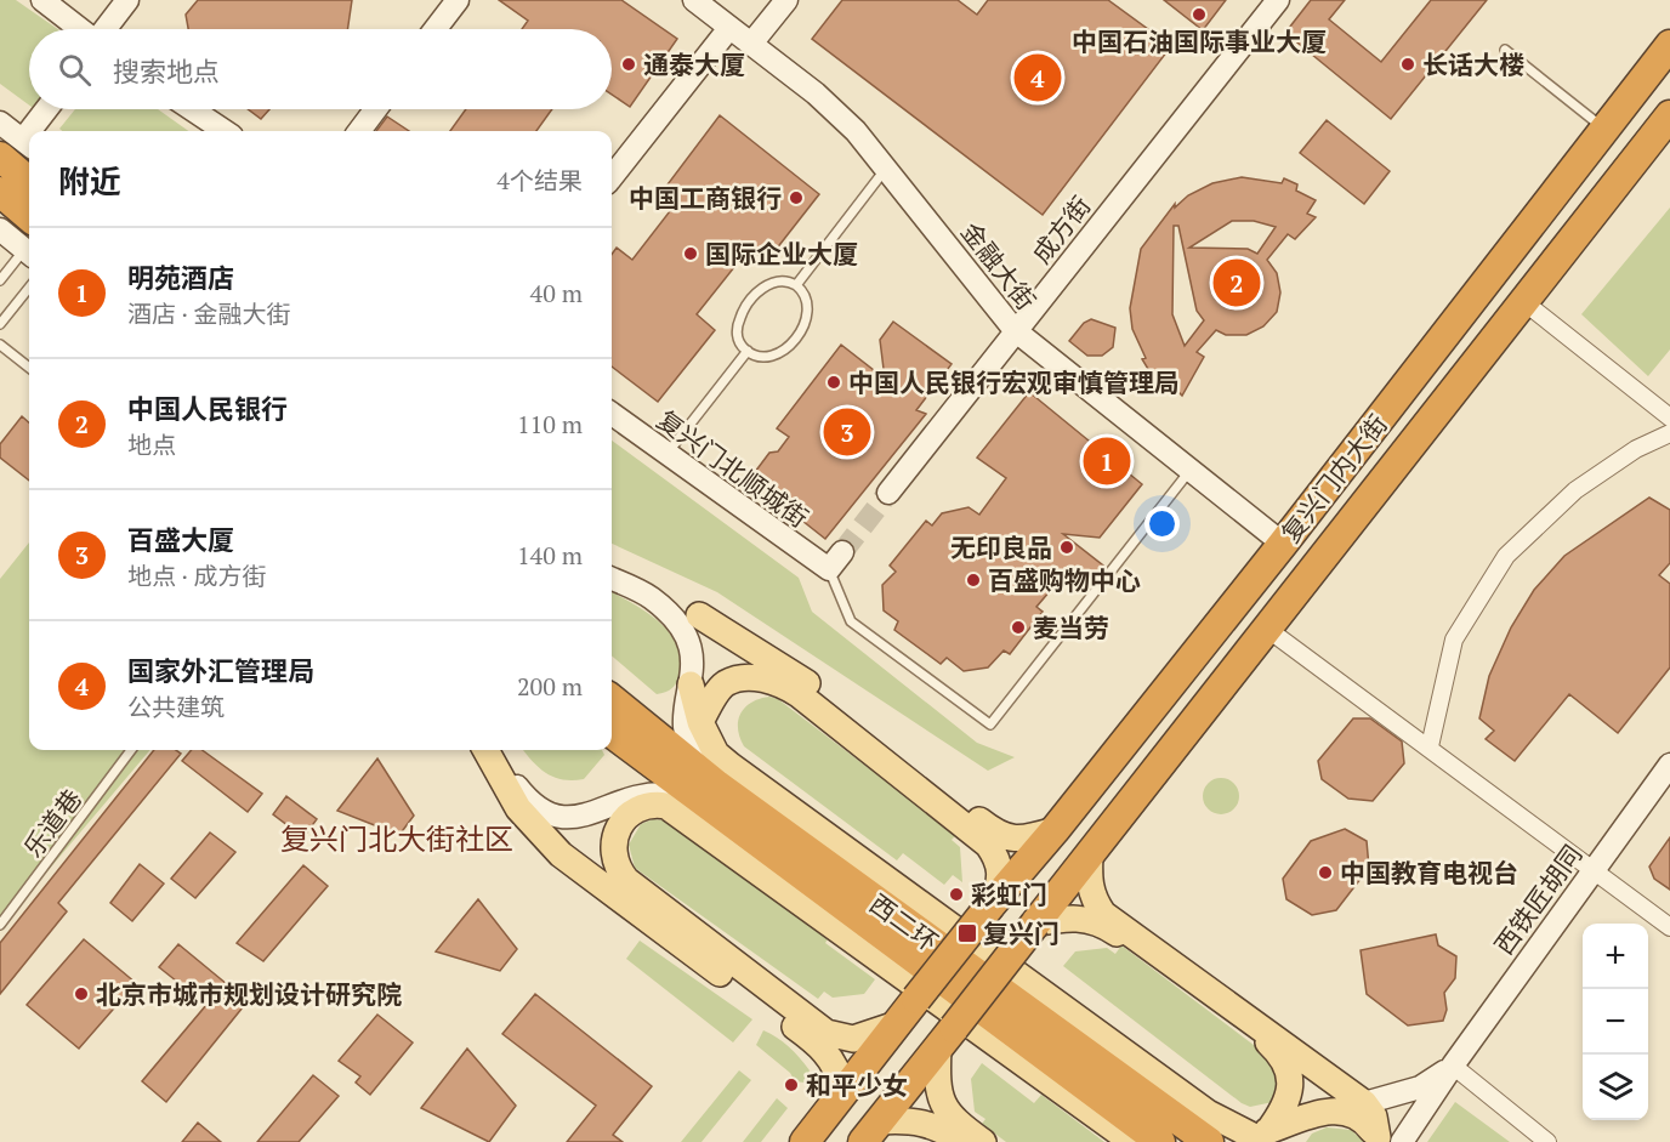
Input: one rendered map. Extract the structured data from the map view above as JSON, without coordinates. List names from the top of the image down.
{
  "streets": {
    "highway": ["复兴门内大街", "西二环"],
    "street": [
      "成方街",
      "金融大街",
      "复兴门北顺城街",
      "西铁匠胡同"
    ],
    "lane": ["乐道巷"]
  },
  "crossings": [
    ["成方街", "金融大街"],
    ["金融大街", "复兴门内大街"]
  ],
  "districts": ["复兴门北大街社区"],
  "places": {
    "other": [
      "中国石油国际事业大厦",
      "通泰大厦",
      "长话大楼",
      "中国工商银行",
      "国际企业大厦",
      "中国人民银行宏观审慎管理局",
      "无印良品",
      "百盛购物中心",
      "麦当劳",
      "中国教育电视台",
      "彩虹门",
      "北京市城市规划设计研究院",
      "和平少女"
    ],
    "transit": ["复兴门"]
  },
  "page": {
    "search": "搜索地点",
    "pins": [
      "4",
      "2",
      "3",
      "1"
    ],
    "heading": ["附近", "4个结果"],
    "list": [
      {
        "mark": "1",
        "name": "明苑酒店",
        "note": "酒店 · 金融大街",
        "value": "40 m"
      },
      {
        "mark": "2",
        "name": "中国人民银行",
        "note": "地点",
        "value": "110 m"
      },
      {
        "mark": "3",
        "name": "百盛大厦",
        "note": "地点 · 成方街",
        "value": "140 m"
      },
      {
        "mark": "4",
        "name": "国家外汇管理局",
        "note": "公共建筑",
        "value": "200 m"
      }
    ],
    "map_buttons": ["+", "−"]
  }
}
